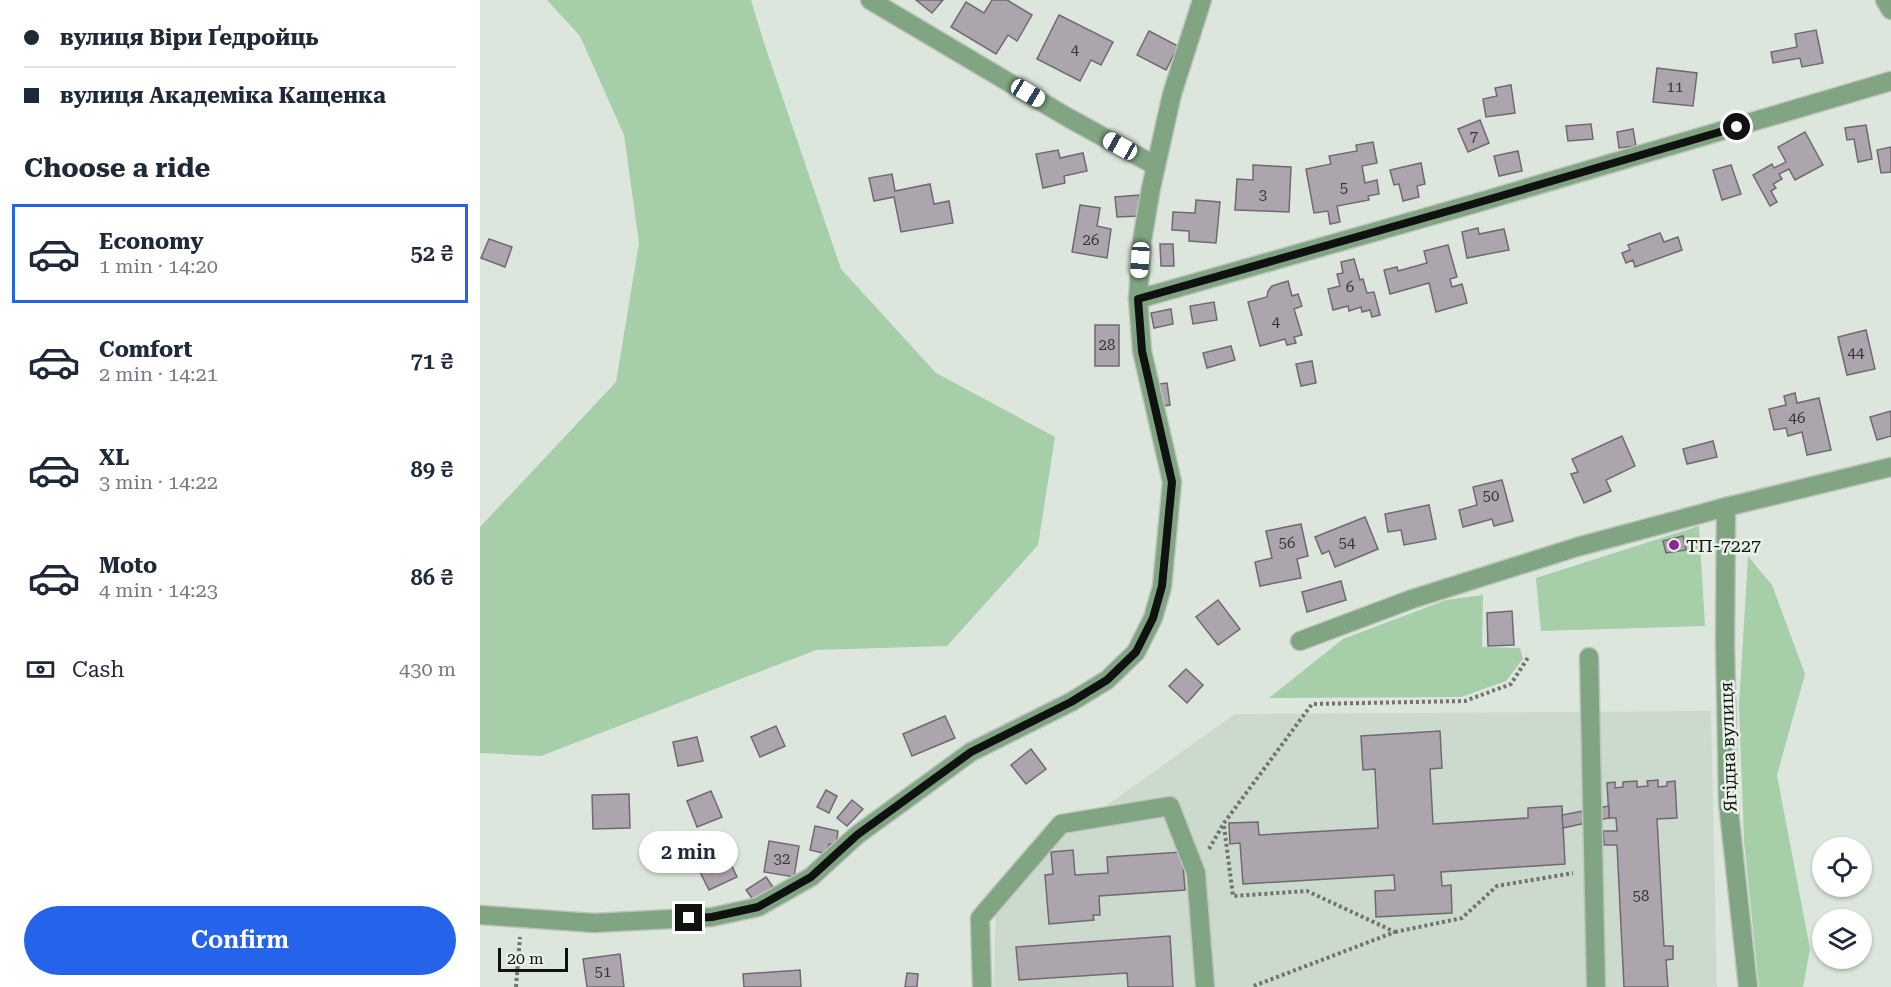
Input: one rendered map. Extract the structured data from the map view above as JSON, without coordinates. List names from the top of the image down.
{
  "streets": {
    "street": ["Ягідна вулиця"]
  },
  "places": ["ТП-7227"],
  "house_numbers": [
    "4",
    "11",
    "7",
    "5",
    "3",
    "26",
    "6",
    "4",
    "28",
    "44",
    "46",
    "50",
    "56",
    "54",
    "32",
    "58",
    "51"
  ],
  "scale_bar": "20 m",
  "page": {
    "banner": ["вулиця Віри Ґедройць", "вулиця Академіка Кащенка"],
    "heading": "Choose a ride",
    "list": [
      {
        "name": "Economy",
        "note": "1 min · 14:20",
        "value": "52 ₴"
      },
      {
        "name": "Comfort",
        "note": "2 min · 14:21",
        "value": "71 ₴"
      },
      {
        "name": "XL",
        "note": "3 min · 14:22",
        "value": "89 ₴"
      },
      {
        "name": "Moto",
        "note": "4 min · 14:23",
        "value": "86 ₴"
      }
    ],
    "pay": ["Cash", "430 m"],
    "bubble": "2 min",
    "buttons": "Confirm",
    "scale": "20 m"
  }
}
